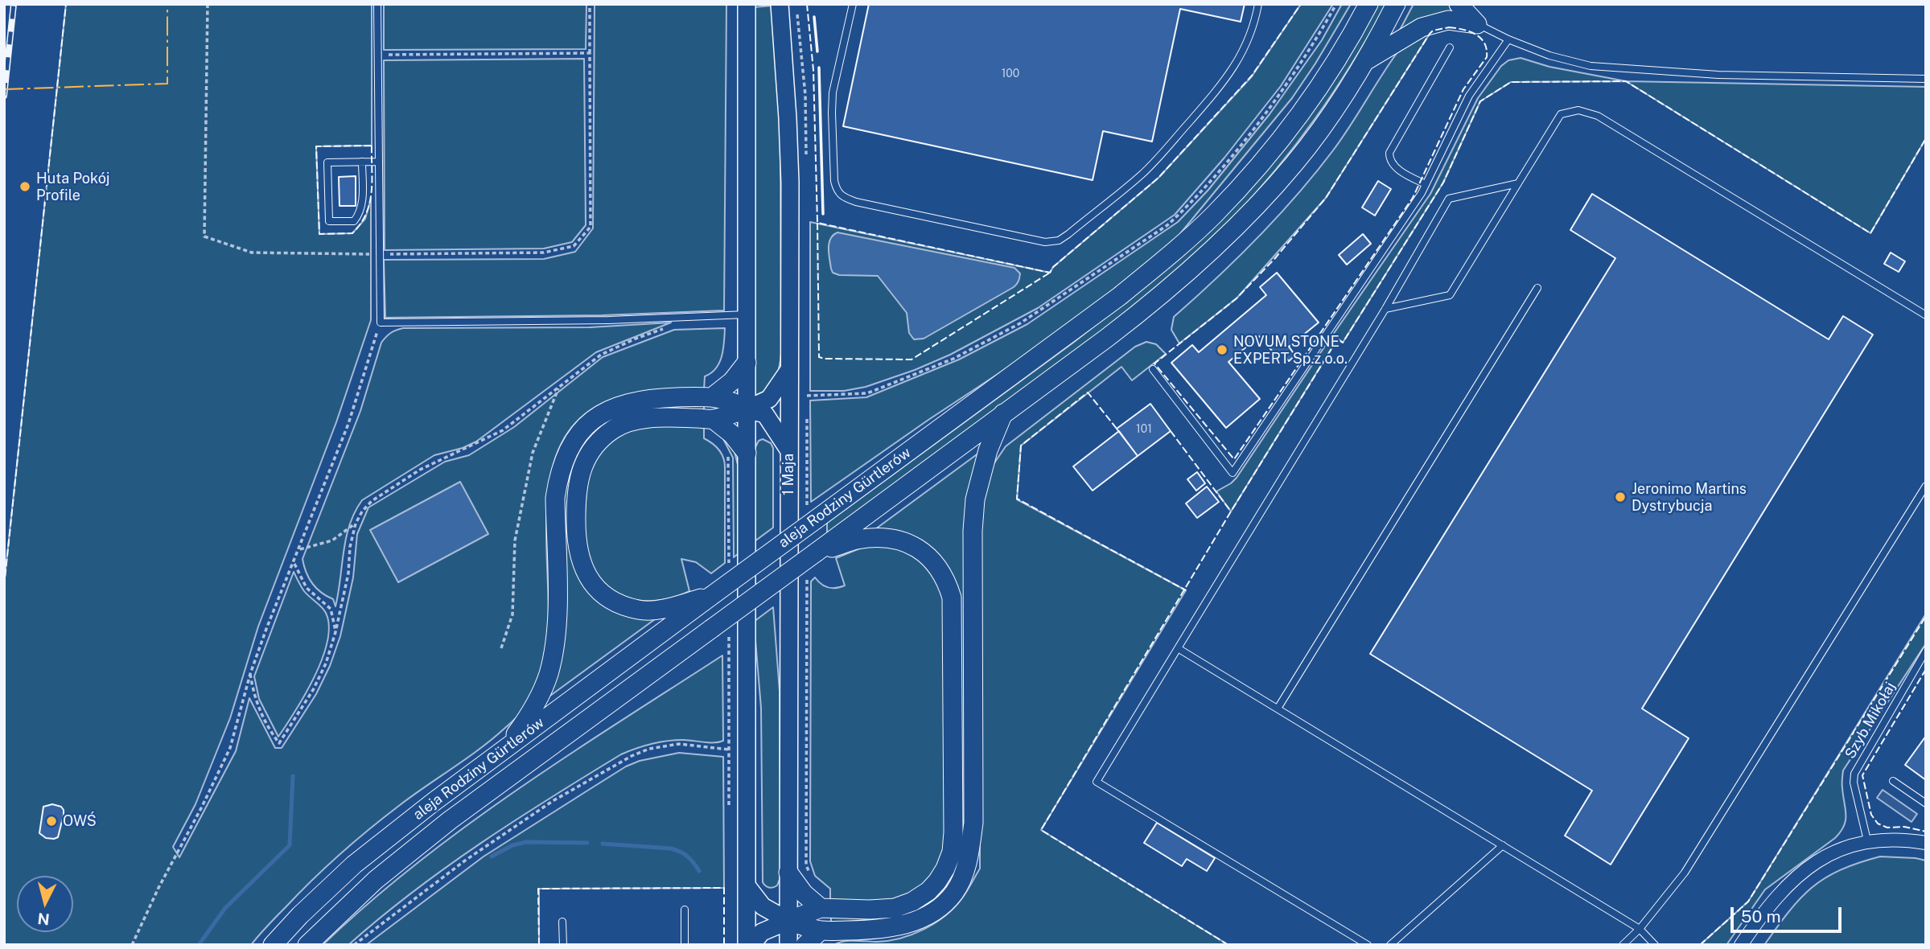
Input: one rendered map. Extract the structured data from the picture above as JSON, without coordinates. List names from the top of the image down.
{
  "streets": {
    "main road": ["aleja Rodziny Gürtlerów"],
    "street": ["1 Maja"],
    "lane": ["Szyb Mikołaj"]
  },
  "places": [
    "Huta Pokój Profile",
    "NOVUM STONE EXPERT Sp.z o.o.",
    "Jeronimo Martins Dystrybucja",
    "OWŚ"
  ],
  "house_numbers": ["100", "101"],
  "scale_bar": "50 m",
  "north": "bottom"
}
